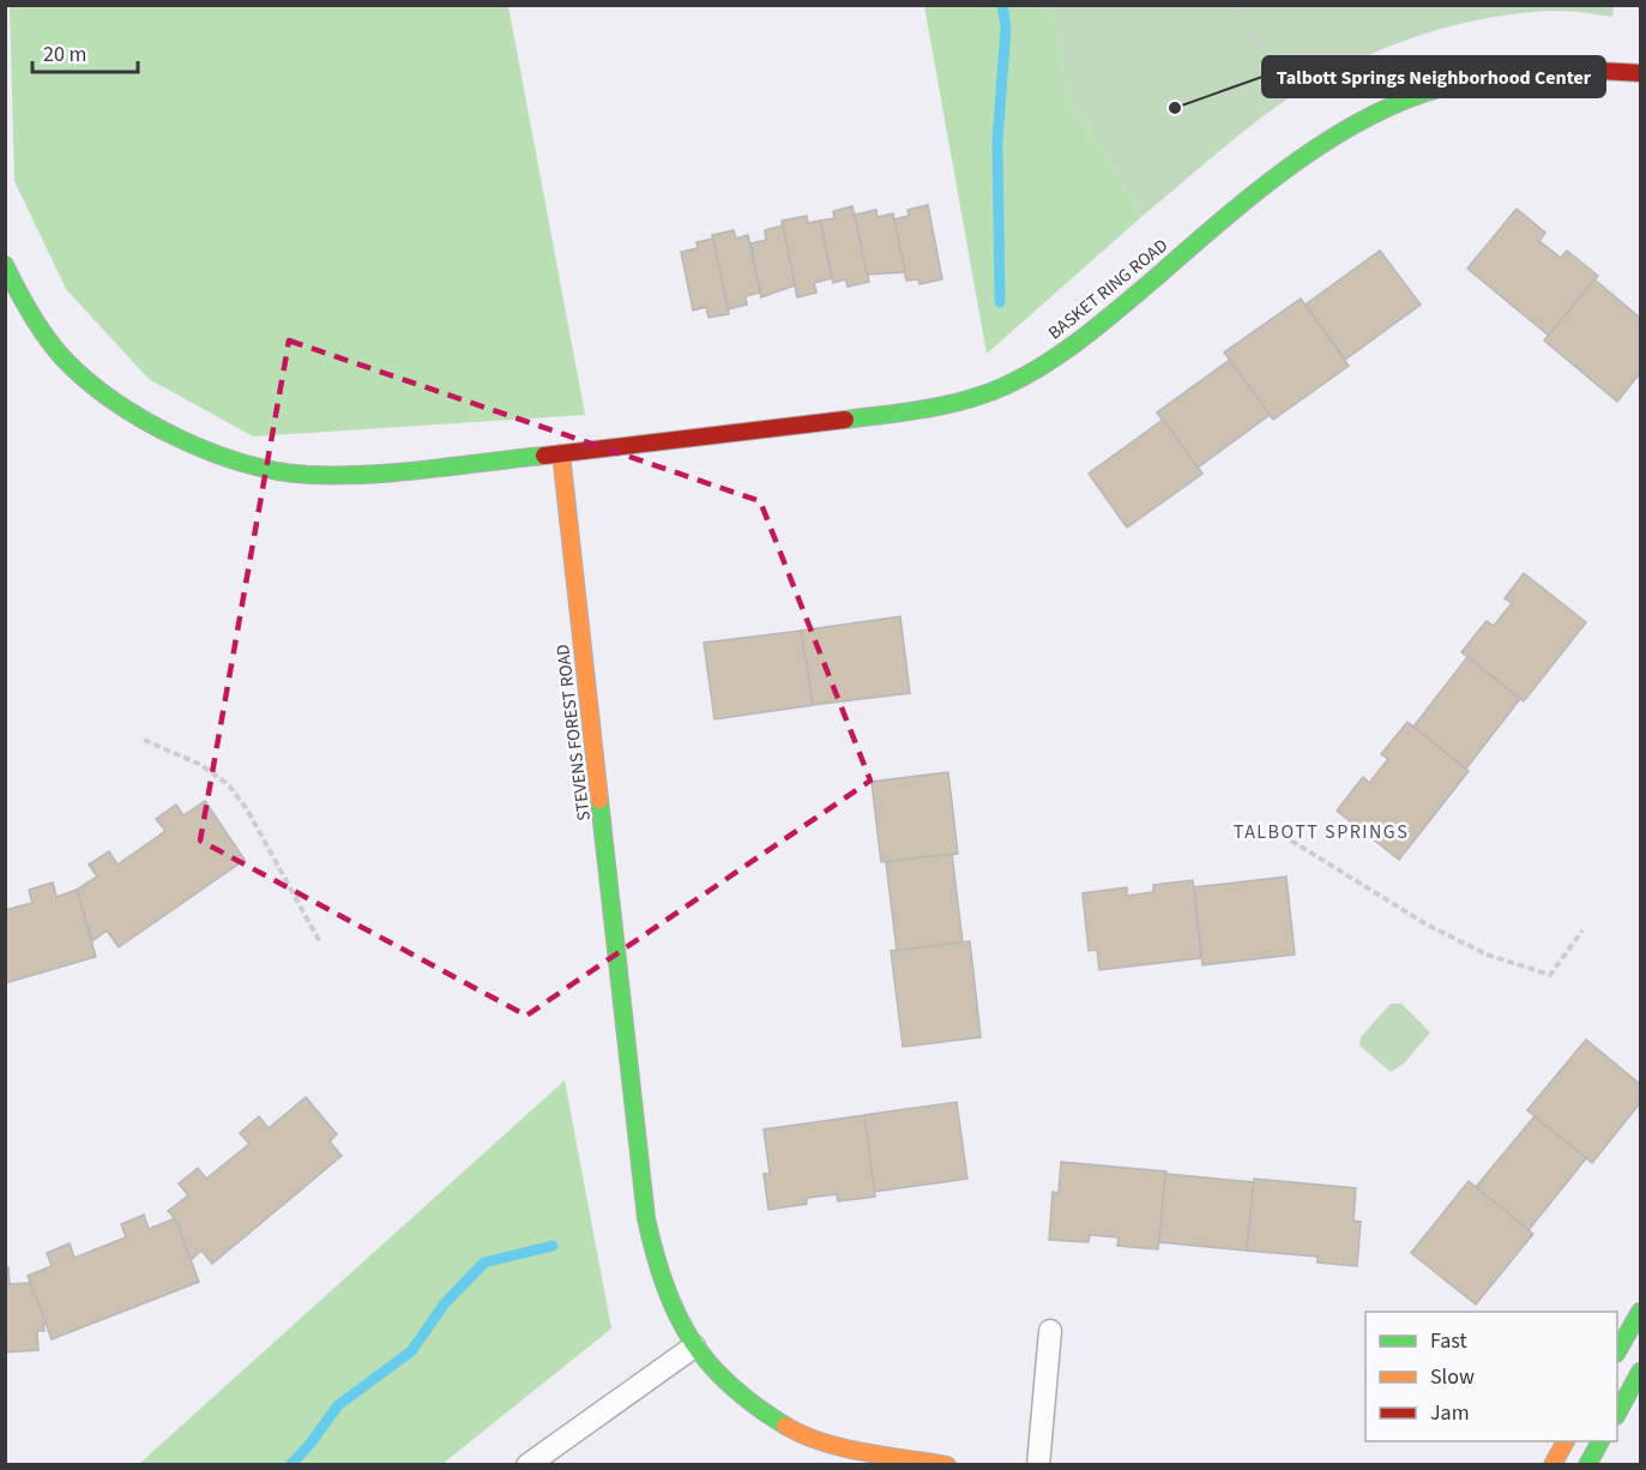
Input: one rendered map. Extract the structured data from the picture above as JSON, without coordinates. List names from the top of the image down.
{
  "streets": {
    "street": ["BASKET RING ROAD", "STEVENS FOREST ROAD"]
  },
  "crossings": [
    ["BASKET RING ROAD", "STEVENS FOREST ROAD"]
  ],
  "districts": ["TALBOTT SPRINGS"],
  "places": ["Talbott Springs Neighborhood Center"],
  "legend": ["Fast", "Slow", "Jam"],
  "scale_bar": "20 m"
}
